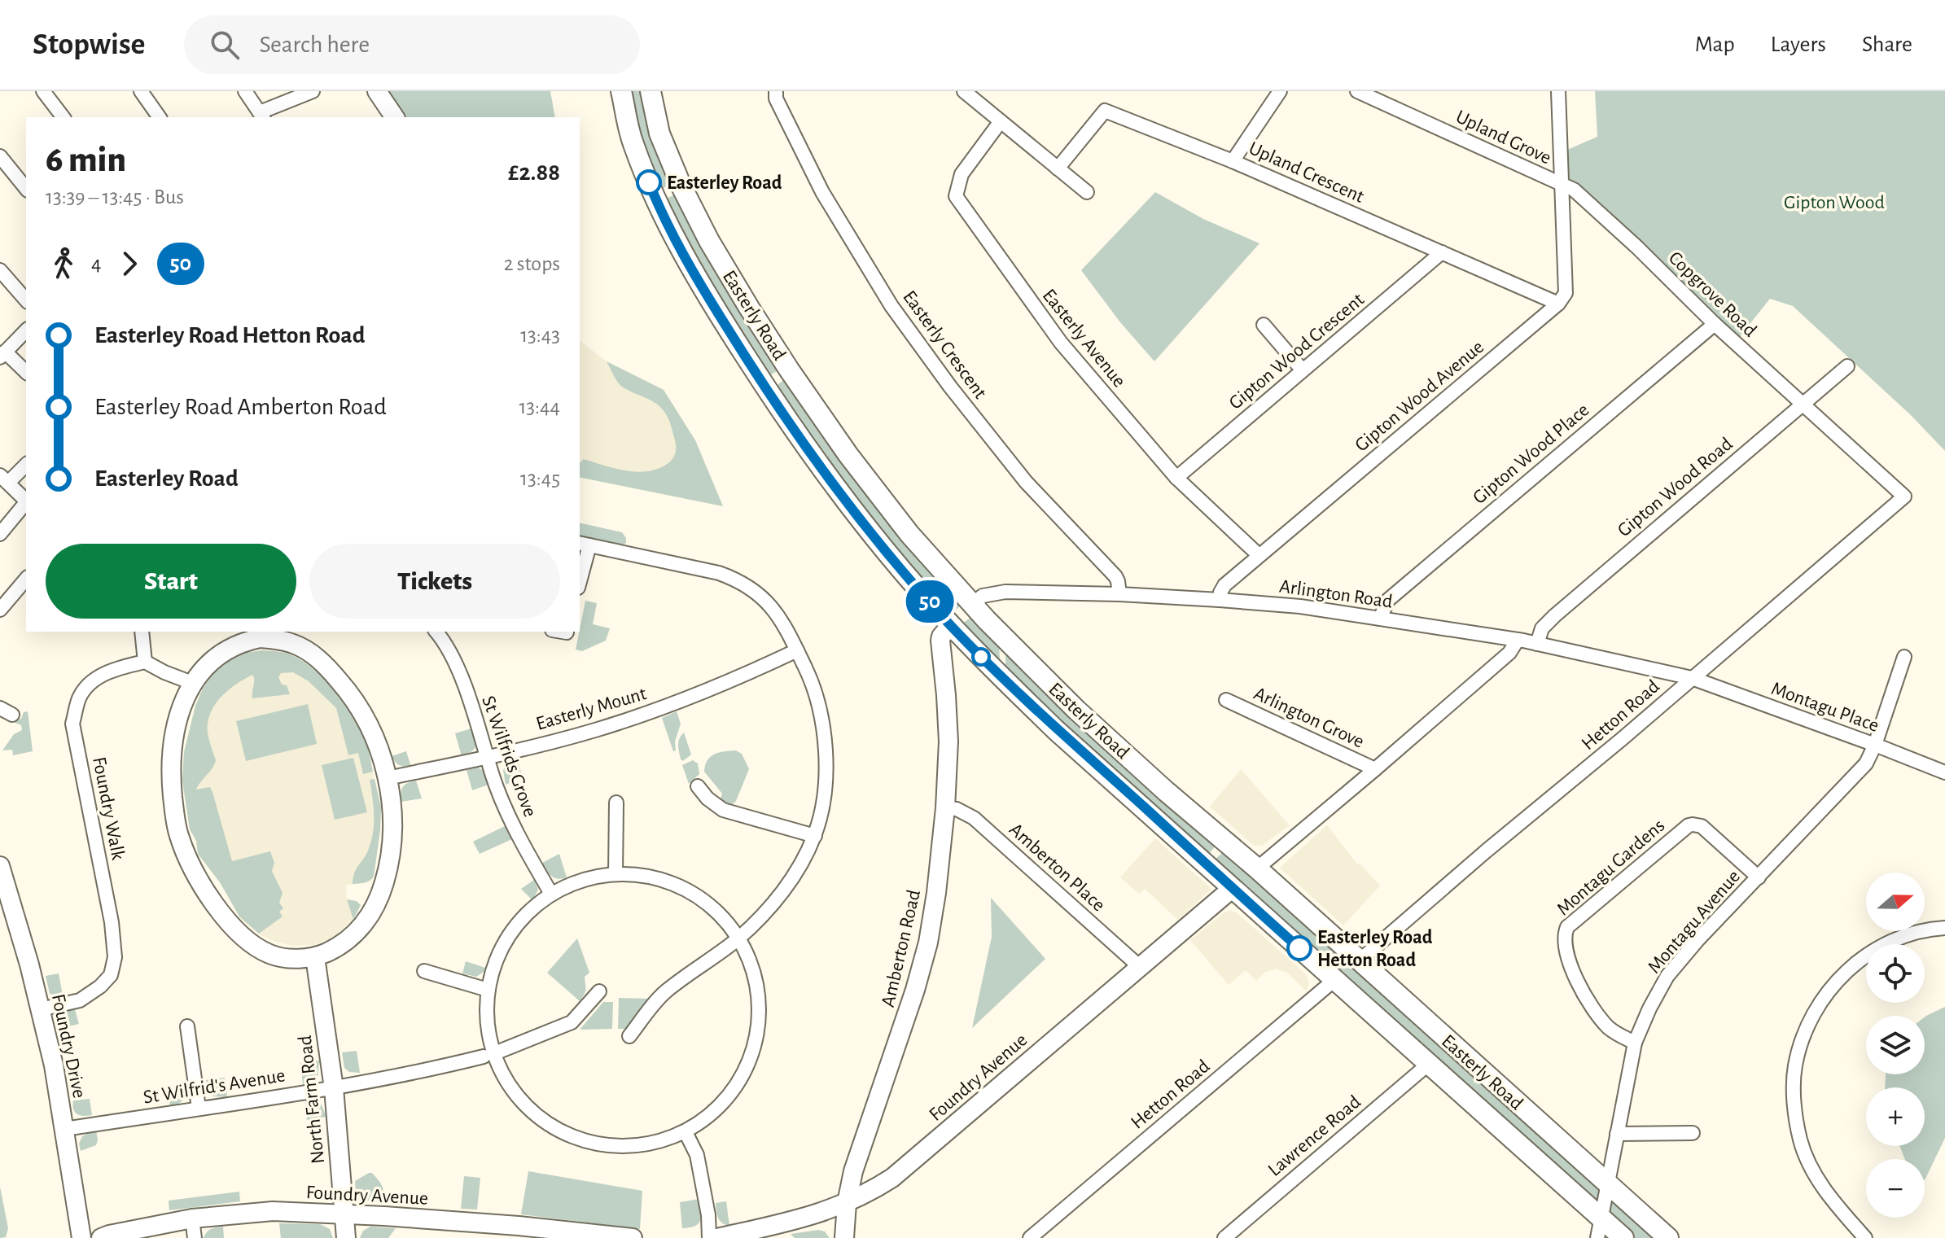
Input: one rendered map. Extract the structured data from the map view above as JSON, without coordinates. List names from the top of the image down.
{
  "streets": {
    "main road": ["Easterly Road"],
    "street": [
      "Upland Grove",
      "Upland Crescent",
      "Copgrove Road",
      "Easterly Avenue",
      "Easterly Crescent",
      "Gipton Wood Crescent",
      "Gipton Wood Avenue",
      "Gipton Wood Place",
      "Gipton Wood Road",
      "Arlington Road",
      "Montagu Place",
      "Easterly Mount",
      "Hetton Road",
      "Arlington Grove",
      "St Wilfrids Grove",
      "Foundry Walk",
      "Amberton Place",
      "Montagu Gardens",
      "Montagu Avenue",
      "Amberton Road",
      "Foundry Drive",
      "Foundry Avenue",
      "St Wilfrid's Avenue",
      "North Farm Road",
      "Lawrence Road"
    ]
  },
  "crossings": [
    ["Upland Grove", "Copgrove Road"],
    ["Upland Crescent", "Gipton Wood Crescent"],
    ["Upland Crescent", "Gipton Wood Avenue"],
    ["Copgrove Road", "Gipton Wood Place"],
    ["Copgrove Road", "Gipton Wood Road"],
    ["Copgrove Road", "Hetton Road"],
    ["Easterly Road", "Arlington Road"],
    ["Easterly Road", "Hetton Road"],
    ["Easterly Road", "Montagu Avenue"],
    ["Easterly Road", "Amberton Road"],
    ["Easterly Road", "Foundry Avenue"],
    ["Easterly Road", "Lawrence Road"],
    ["Easterly Avenue", "Gipton Wood Crescent"],
    ["Easterly Avenue", "Gipton Wood Avenue"],
    ["Easterly Crescent", "Arlington Road"],
    ["Gipton Wood Avenue", "Arlington Road"],
    ["Gipton Wood Place", "Arlington Road"],
    ["Gipton Wood Road", "Arlington Road"],
    ["Arlington Road", "Montagu Place"],
    ["Arlington Road", "Hetton Road"],
    ["Montagu Place", "Hetton Road"],
    ["Montagu Place", "Montagu Avenue"],
    ["Easterly Mount", "St Wilfrids Grove"],
    ["Foundry Walk", "Foundry Drive"],
    ["Amberton Place", "Amberton Road"],
    ["Amberton Place", "Foundry Avenue"],
    ["Montagu Gardens", "Montagu Avenue"],
    ["Amberton Road", "Foundry Avenue"],
    ["Foundry Drive", "St Wilfrid's Avenue"],
    ["Foundry Avenue", "North Farm Road"],
    ["St Wilfrid's Avenue", "North Farm Road"]
  ],
  "parks": ["Gipton Wood"],
  "places": ["Easterley Road", "Easterley Road Hetton Road"],
  "lines": ["bus line 50"],
  "north": "right",
  "page": {
    "header": "Stopwise",
    "search": "Search here",
    "nav": ["Map", "Layers", "Share"],
    "on_map": "50",
    "heading": ["6 min", "13:39 – 13:45 · Bus", "£2.88"],
    "legs": ["4", "50", "2 stops"],
    "list": [
      {
        "name": "Easterley Road Hetton Road",
        "value": "13:43"
      },
      {
        "name": "Easterley Road Amberton Road",
        "value": "13:44"
      },
      {
        "name": "Easterley Road",
        "value": "13:45"
      }
    ],
    "buttons": ["Start", "Tickets"],
    "map_buttons": ["+", "−"]
  }
}
